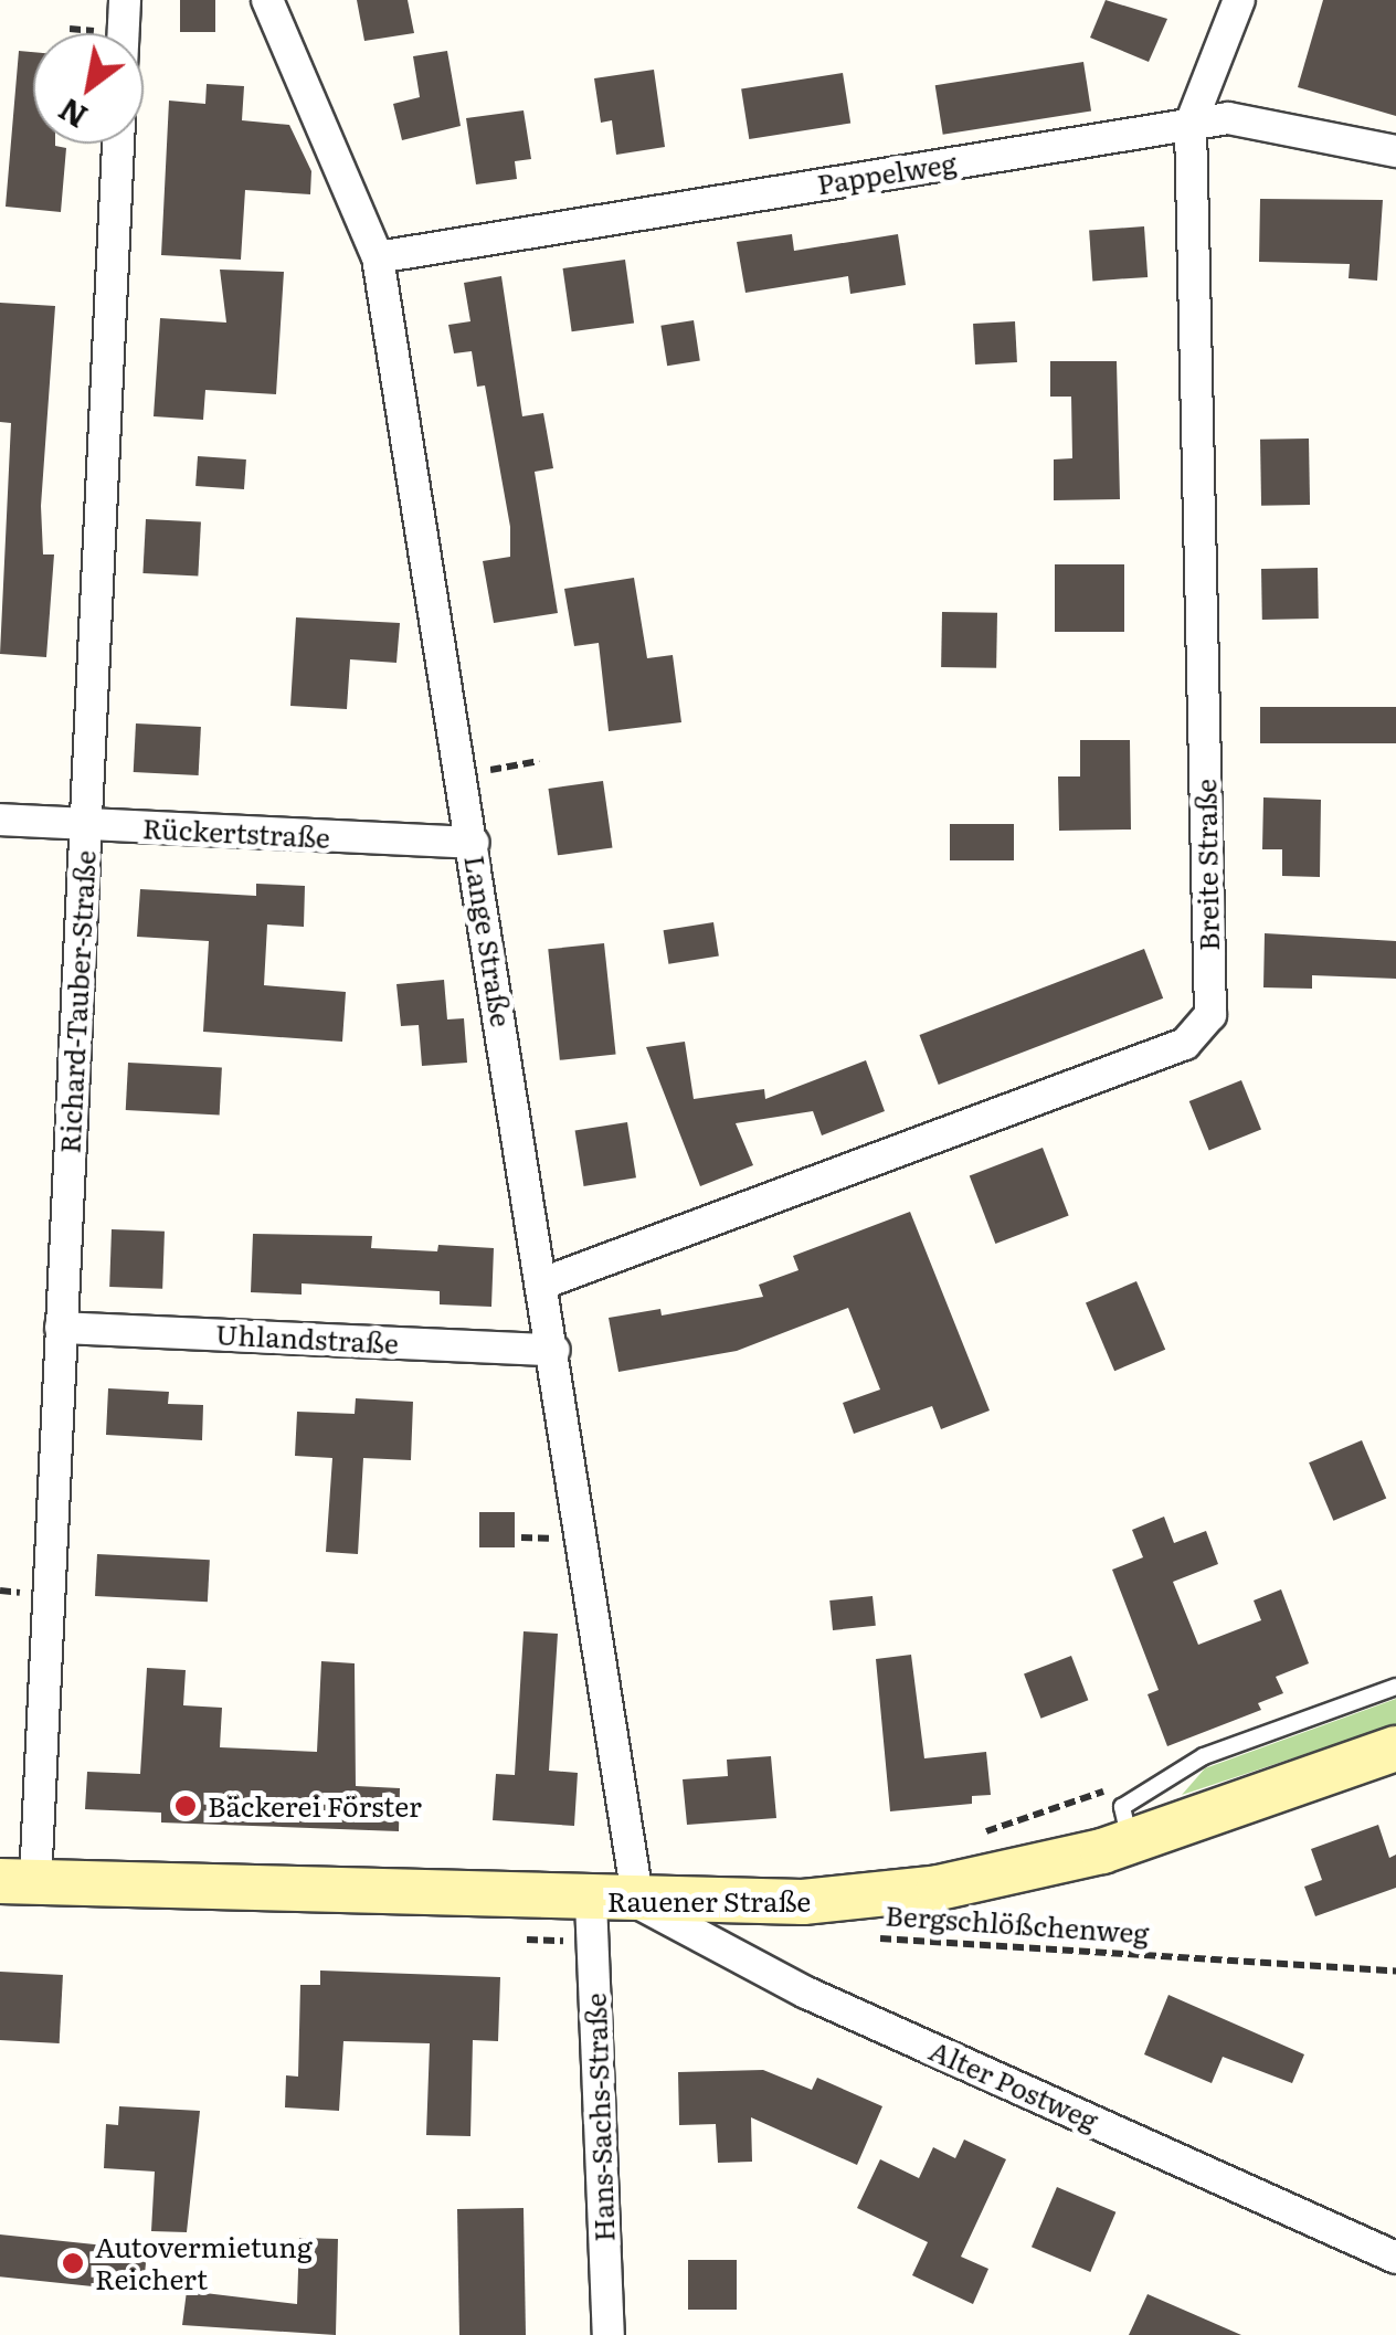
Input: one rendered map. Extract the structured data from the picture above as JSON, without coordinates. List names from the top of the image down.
{
  "streets": {
    "main road": ["Rauener Straße"],
    "street": [
      "Pappelweg",
      "Rückertstraße",
      "Breite Straße",
      "Lange Straße",
      "Richard-Tauber-Straße",
      "Uhlandstraße",
      "Alter Postweg",
      "Hans-Sachs-Straße"
    ],
    "path": ["Bergschlößchenweg"]
  },
  "crossings": [
    ["Pappelweg", "Breite Straße"],
    ["Pappelweg", "Lange Straße"],
    ["Rückertstraße", "Lange Straße"],
    ["Rückertstraße", "Richard-Tauber-Straße"],
    ["Breite Straße", "Lange Straße"],
    ["Lange Straße", "Uhlandstraße"],
    ["Lange Straße", "Rauener Straße"],
    ["Lange Straße", "Alter Postweg"],
    ["Richard-Tauber-Straße", "Uhlandstraße"],
    ["Richard-Tauber-Straße", "Rauener Straße"],
    ["Rauener Straße", "Alter Postweg"],
    ["Rauener Straße", "Hans-Sachs-Straße"]
  ],
  "places": ["Bäckerei Förster", "Autovermietung Reichert"],
  "north": "bottom left"
}
